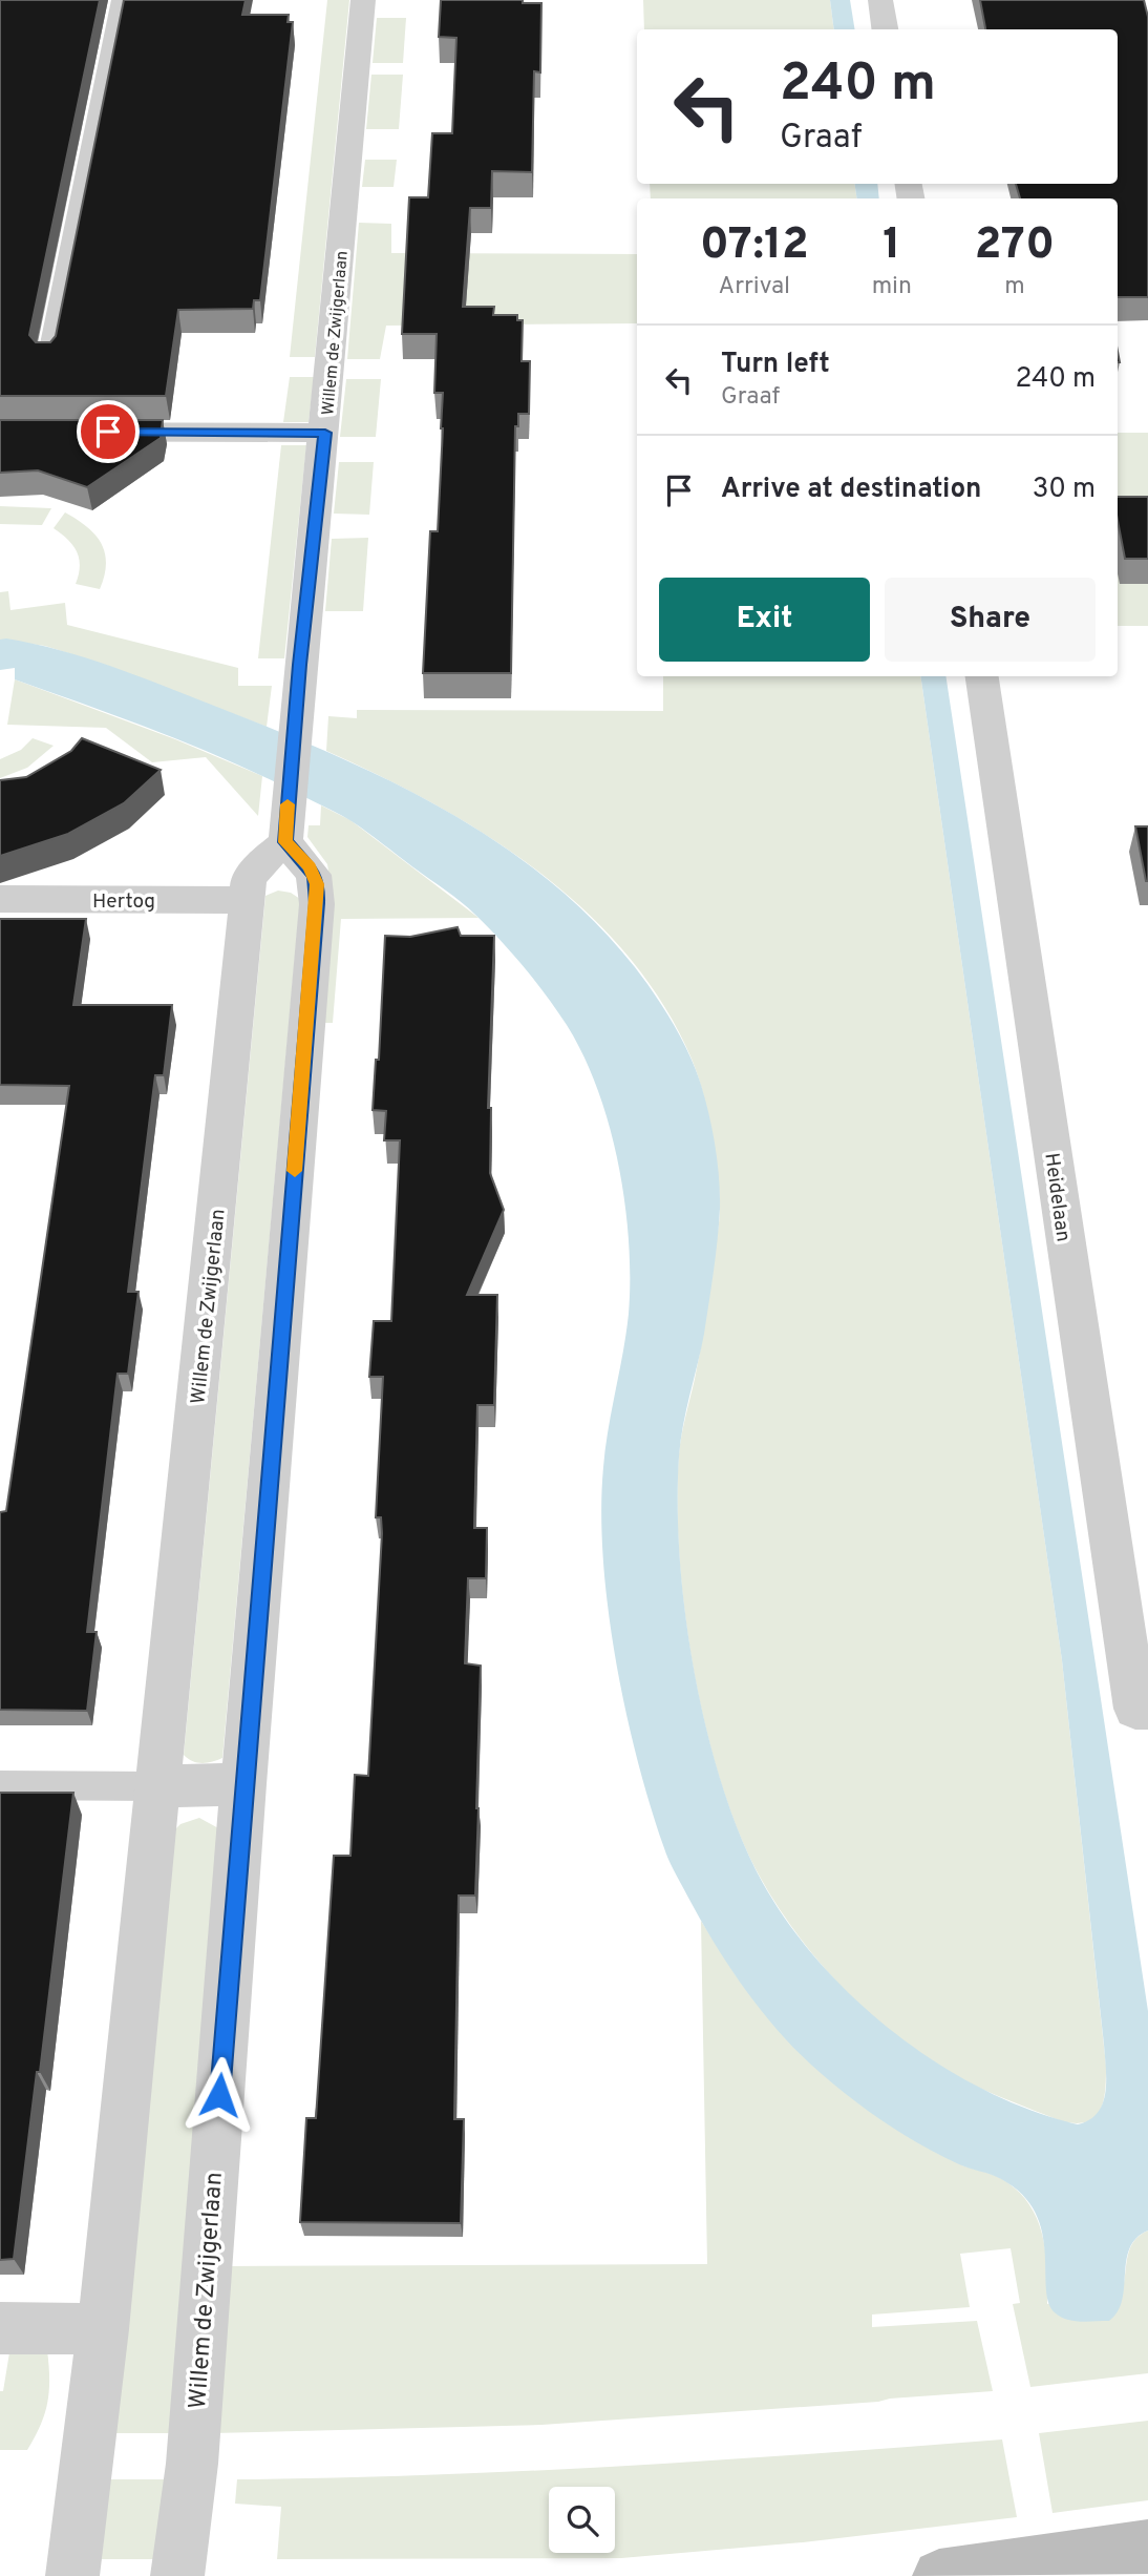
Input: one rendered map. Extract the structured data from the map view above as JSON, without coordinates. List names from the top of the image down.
{
  "streets": {
    "street": ["Willem de Zwijgerlaan", "Hertog", "Heidelaan"]
  },
  "crossings": [
    ["Willem de Zwijgerlaan", "Hertog"]
  ],
  "page": {
    "turn": ["240 m", "Graaf"],
    "eta": [
      "07:12",
      "Arrival",
      "1",
      "min",
      "270",
      "m"
    ],
    "list": [
      {
        "name": "Turn left",
        "note": "Graaf",
        "value": "240 m"
      },
      {
        "name": "Arrive at destination",
        "value": "30 m"
      }
    ],
    "buttons": ["Exit", "Share"]
  }
}
